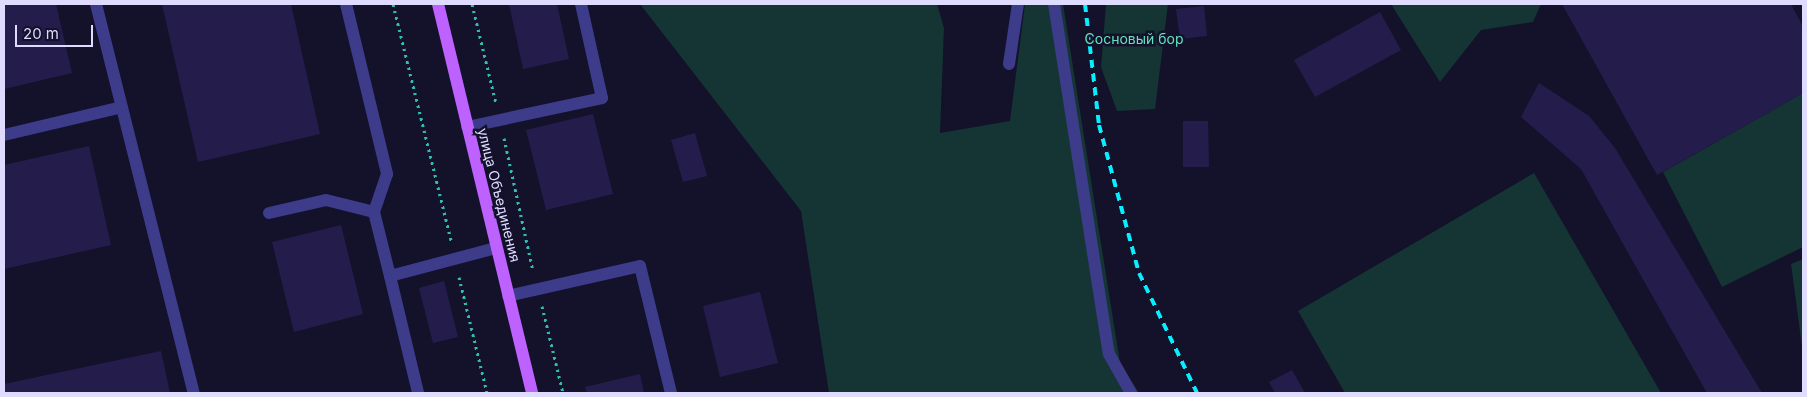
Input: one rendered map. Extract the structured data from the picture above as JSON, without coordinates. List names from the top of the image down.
{
  "streets": {
    "main road": ["улица Объединения"]
  },
  "parks": ["Сосновый бор"],
  "scale_bar": "20 m"
}
